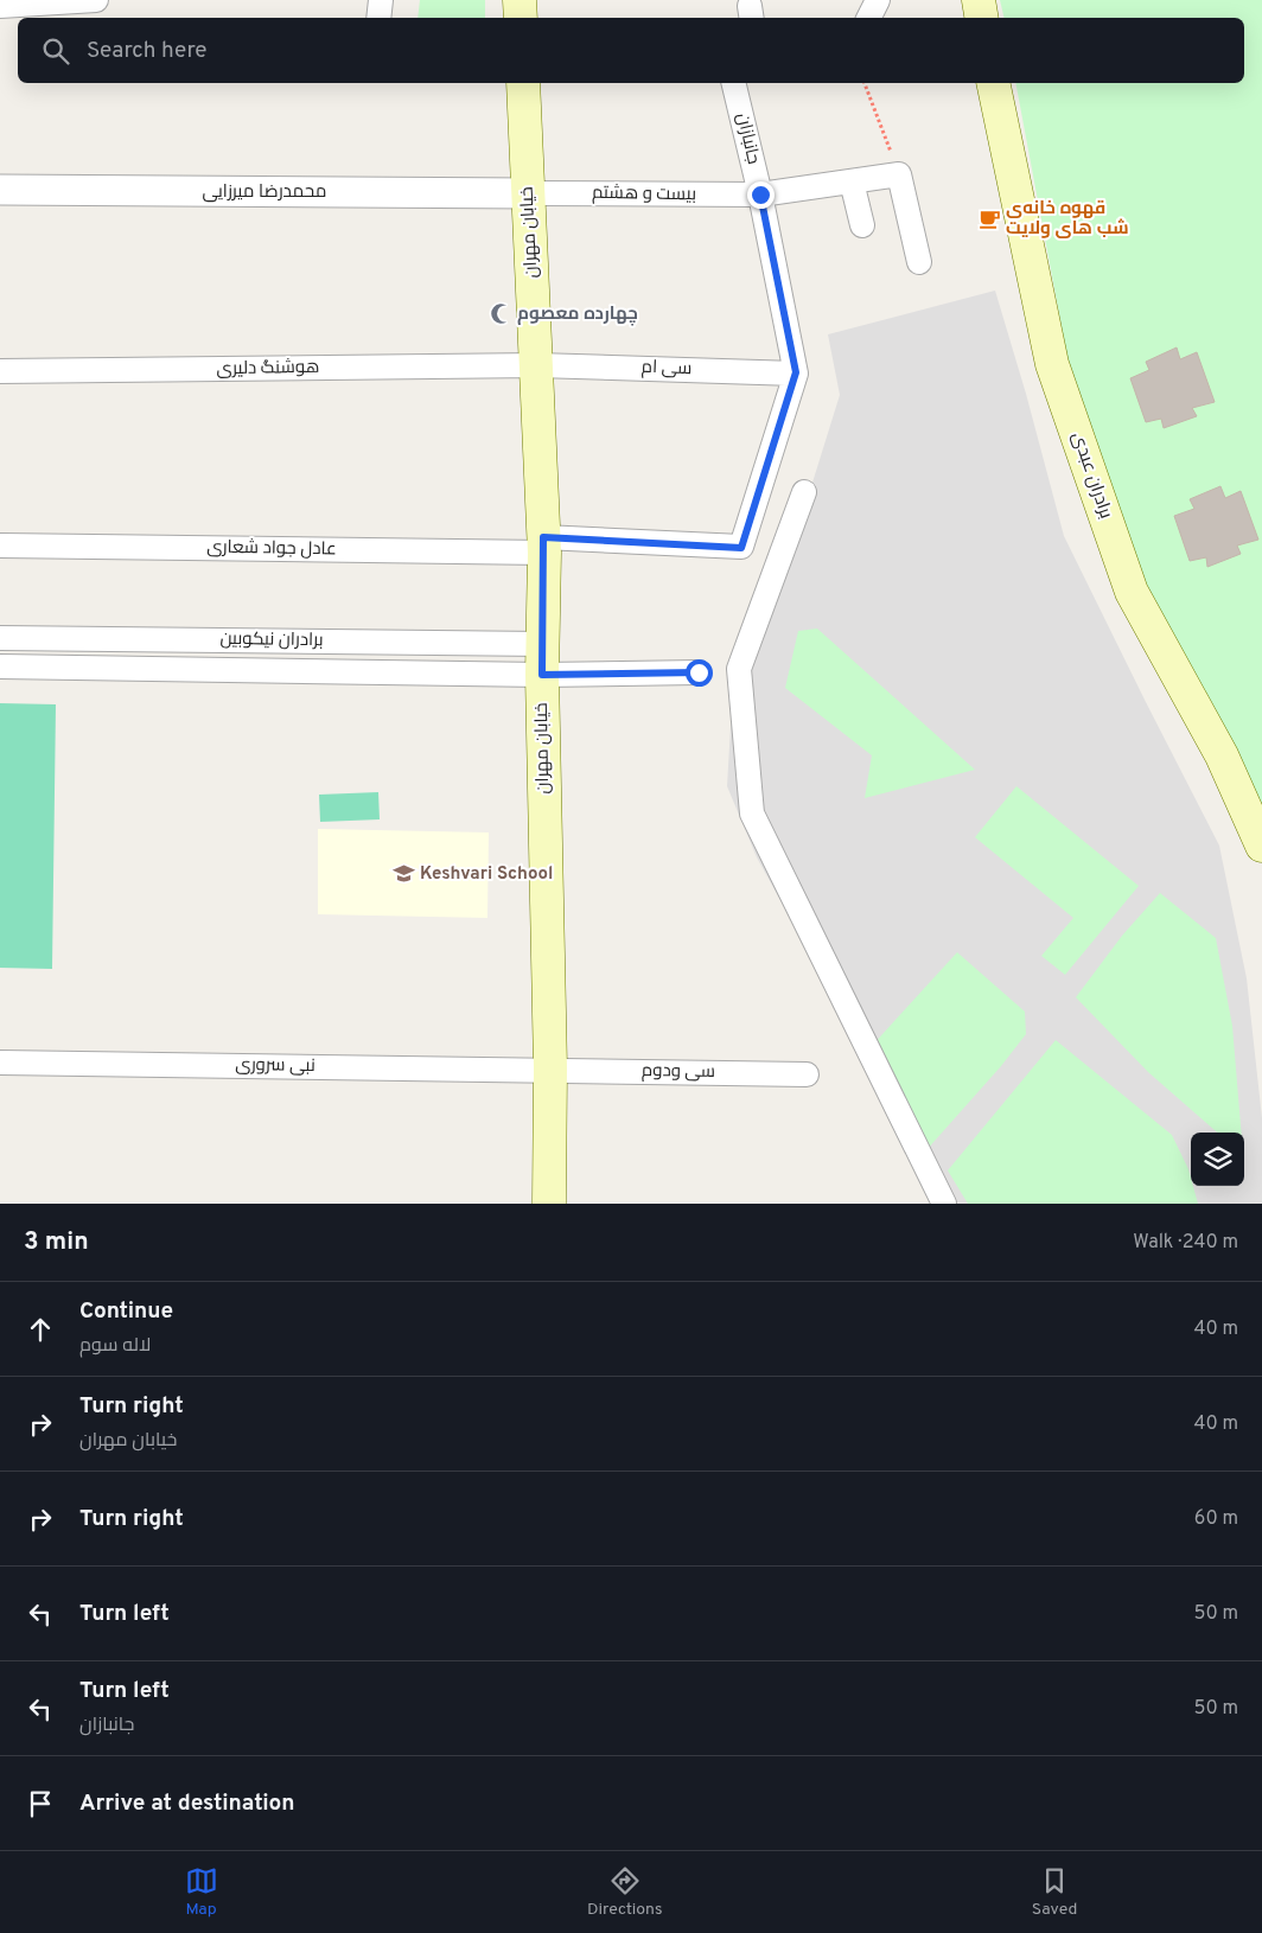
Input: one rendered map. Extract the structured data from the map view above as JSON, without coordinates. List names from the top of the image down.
{
  "streets": {
    "main road": ["خیابان مهران", "برادران عبدی"],
    "street": [
      "جانبازان",
      "محمدرضا میرزایی",
      "بیست و هشتم",
      "هوشنگ دلیری",
      "سی ام",
      "عادل جواد شعاری",
      "برادران نیکوبین",
      "نبی سروری",
      "سی ودوم"
    ]
  },
  "crossings": [
    ["جانبازان", "بیست و هشتم"],
    ["جانبازان", "سی ام"],
    ["جانبازان", "عادل جواد شعاری"],
    ["محمدرضا میرزایی", "بیست و هشتم"],
    ["محمدرضا میرزایی", "خیابان مهران"],
    ["بیست و هشتم", "خیابان مهران"],
    ["خیابان مهران", "هوشنگ دلیری"],
    ["خیابان مهران", "سی ام"],
    ["خیابان مهران", "عادل جواد شعاری"],
    ["خیابان مهران", "برادران نیکوبین"],
    ["خیابان مهران", "نبی سروری"],
    ["خیابان مهران", "سی ودوم"],
    ["هوشنگ دلیری", "سی ام"],
    ["سی ام", "عادل جواد شعاری"],
    ["نبی سروری", "سی ودوم"]
  ],
  "places": {
    "cafe": ["قهوه خانه‌ی شب های ولایت"],
    "mosque": ["چهارده معصوم"],
    "school or university": ["Keshvari School"]
  },
  "page": {
    "search": "Search here",
    "heading": ["3 min", "Walk · 240 m"],
    "list": [
      ["Continue", "لاله سوم", "40 m"],
      ["Turn right", "خیابان مهران", "40 m"],
      ["Turn right", "60 m"],
      ["Turn left", "50 m"],
      ["Turn left", "جانبازان", "50 m"],
      "Arrive at destination"
    ],
    "nav": ["Map", "Directions", "Saved"]
  }
}
